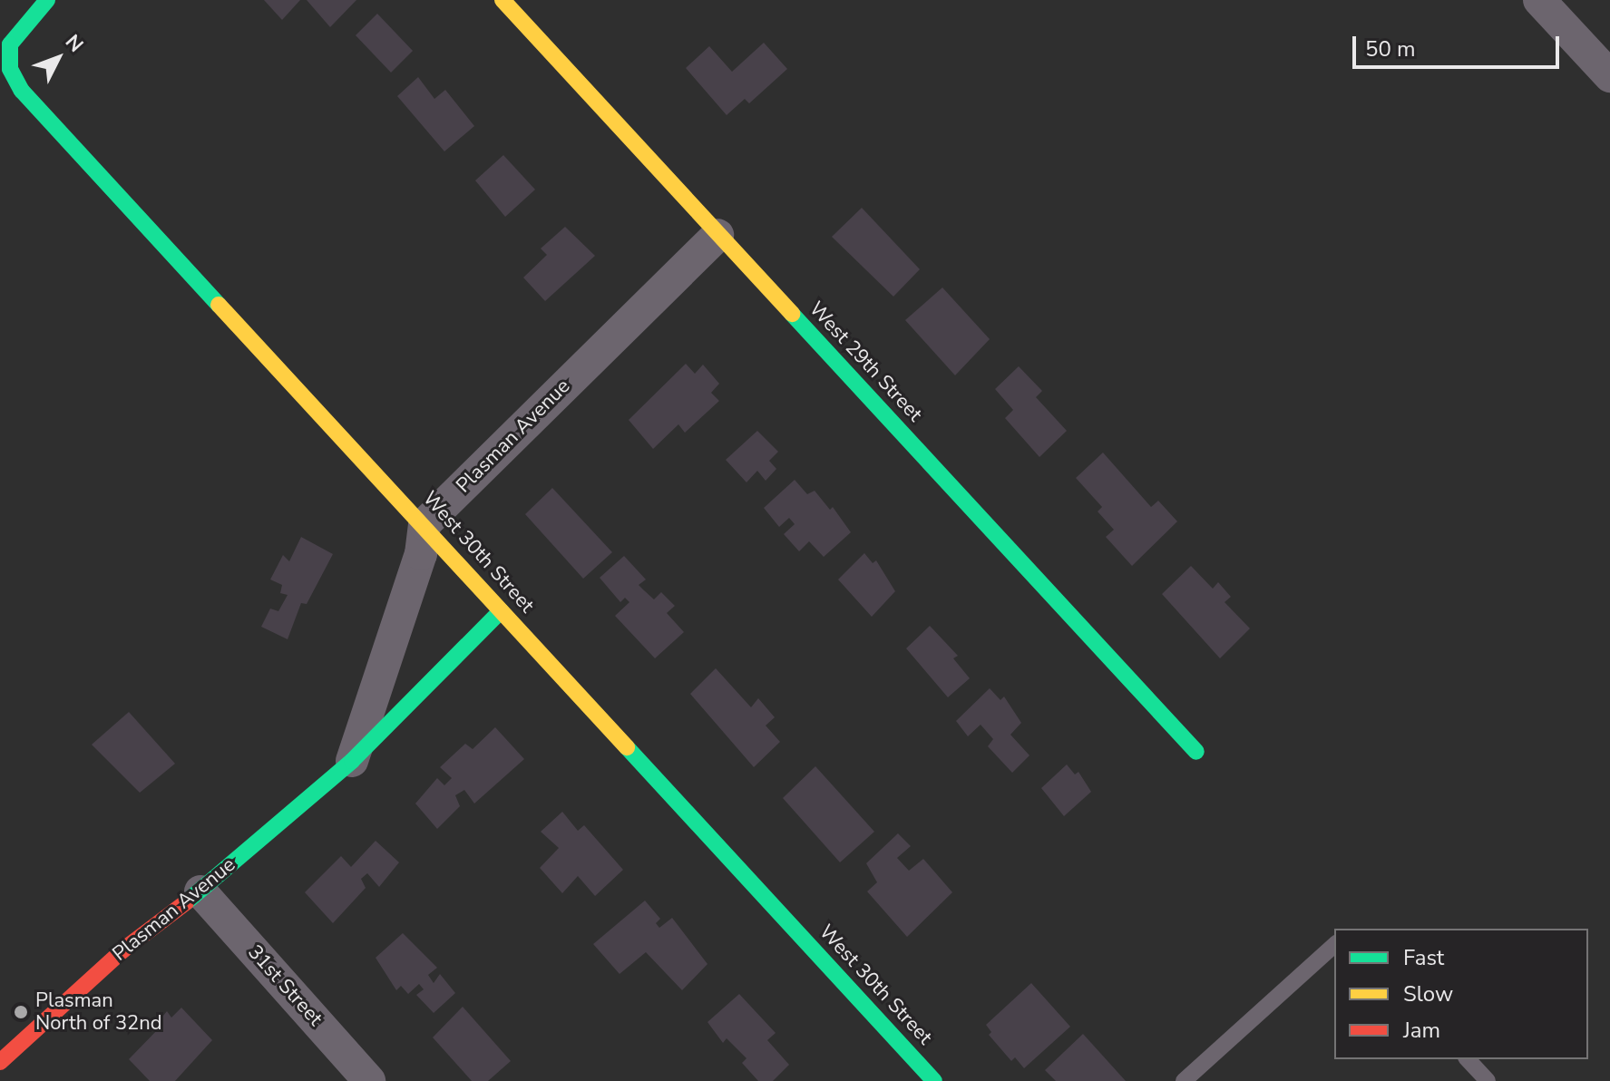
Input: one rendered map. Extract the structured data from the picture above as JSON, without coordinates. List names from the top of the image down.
{
  "streets": {
    "street": [
      "West 29th Street",
      "Plasman Avenue",
      "West 30th Street",
      "31st Street"
    ]
  },
  "crossings": [
    ["West 29th Street", "Plasman Avenue"],
    ["Plasman Avenue", "West 30th Street"],
    ["Plasman Avenue", "31st Street"]
  ],
  "places": ["Plasman North of 32nd"],
  "legend": ["Fast", "Slow", "Jam"],
  "scale_bar": "50 m",
  "north": "top right"
}
